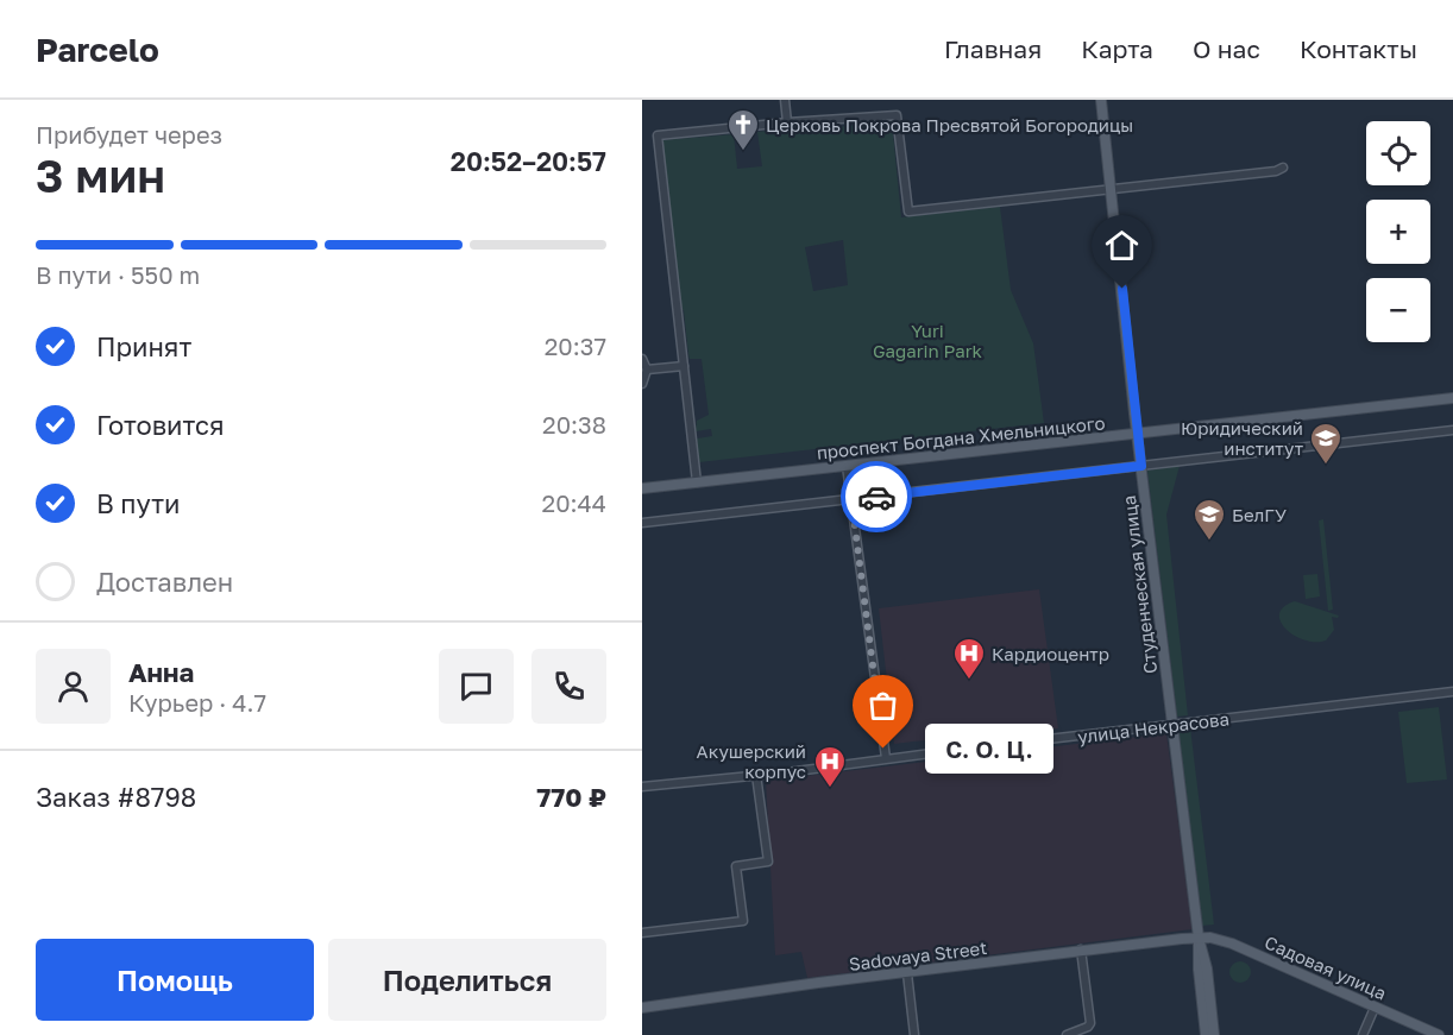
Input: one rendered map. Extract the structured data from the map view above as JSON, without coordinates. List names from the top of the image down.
{
  "streets": {
    "main road": [
      "проспект Богдана Хмельницкого",
      "Студенческая улица",
      "Sadovaya Street",
      "Садовая улица"
    ],
    "street": ["улица Некрасова"]
  },
  "crossings": [
    ["проспект Богдана Хмельницкого", "Студенческая улица"],
    ["Студенческая улица", "улица Некрасова"],
    ["Студенческая улица", "Sadovaya Street"],
    ["Студенческая улица", "Садовая улица"],
    ["Sadovaya Street", "Садовая улица"]
  ],
  "parks": ["Yuri Gagarin Park"],
  "places": {
    "church": ["Церковь Покрова Пресвятой Богородицы"],
    "school or university": ["Юридический институт", "БелГУ"],
    "hospital": ["Кардиоцентр", "Акушерский корпус"],
    "other": ["С. О. Ц."]
  },
  "page": {
    "header": "Parcelo",
    "nav": [
      "Главная",
      "Карта",
      "О нас",
      "Контакты"
    ],
    "heading": ["3 мин", "Прибудет через", "20:52–20:57"],
    "panel": [
      "Анна",
      "Курьер · 4.7",
      "Заказ #8798",
      "770 ₽"
    ],
    "map_buttons": ["+", "−"],
    "bar": "В пути · 550 m",
    "list": [
      ["Принят", "20:37"],
      ["Готовится", "20:38"],
      ["В пути", "20:44"],
      "Доставлен"
    ],
    "bubble": "С. О. Ц.",
    "buttons": ["Помощь", "Поделиться"]
  }
}
